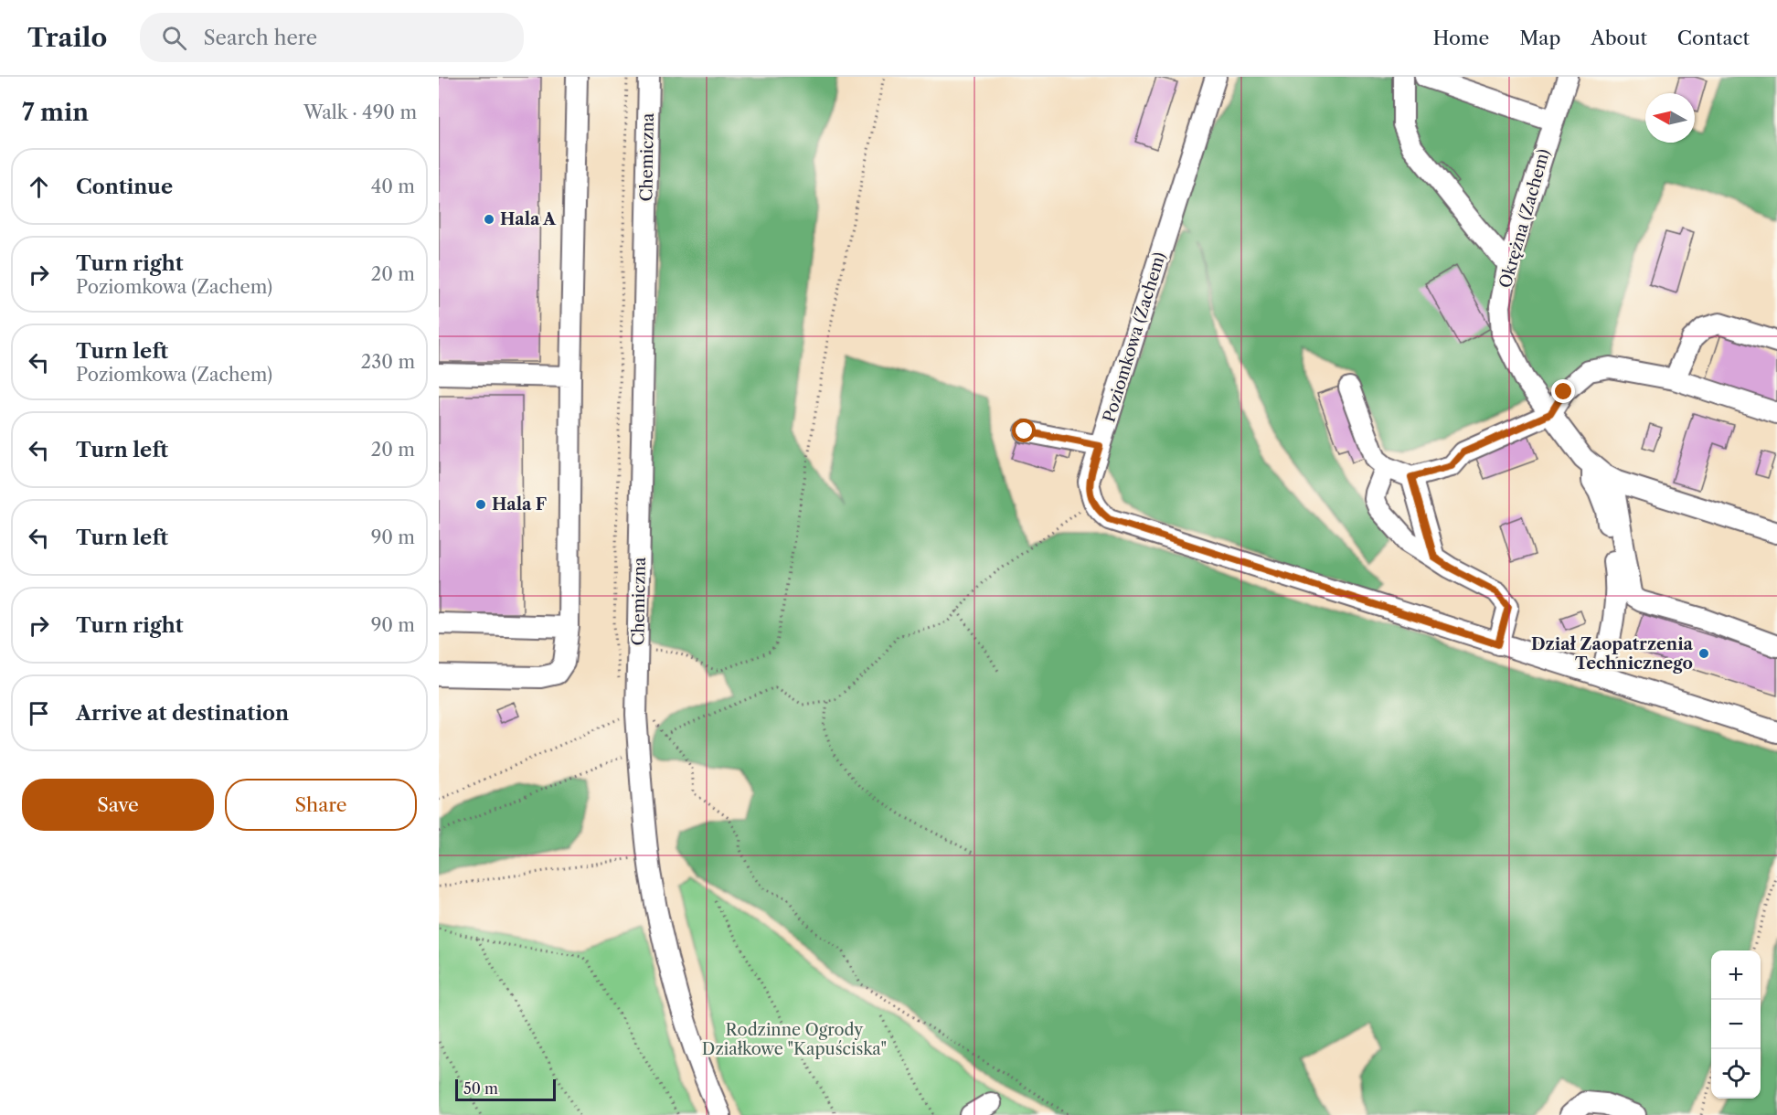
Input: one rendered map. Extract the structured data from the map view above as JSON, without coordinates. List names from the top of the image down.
{
  "streets": {
    "street": ["Chemiczna", "Okrężna (Zachem)", "Poziomkowa (Zachem)"]
  },
  "parks": ["Rodzinne Ogrody Działkowe \"Kapuściska\""],
  "places": ["Hala A", "Hala F", "Dział Zaopatrzenia Technicznego"],
  "scale_bar": "50 m",
  "north": "left",
  "page": {
    "header": "Trailo",
    "search": "Search here",
    "nav": [
      "Home",
      "Map",
      "About",
      "Contact"
    ],
    "heading": ["7 min", "Walk · 490 m"],
    "list": [
      ["Continue", "40 m"],
      ["Turn right", "Poziomkowa (Zachem)", "20 m"],
      ["Turn left", "Poziomkowa (Zachem)", "230 m"],
      ["Turn left", "20 m"],
      ["Turn left", "90 m"],
      ["Turn right", "90 m"],
      "Arrive at destination"
    ],
    "buttons": ["Save", "Share"],
    "map_buttons": ["+", "−"],
    "scale": "50 m"
  }
}
